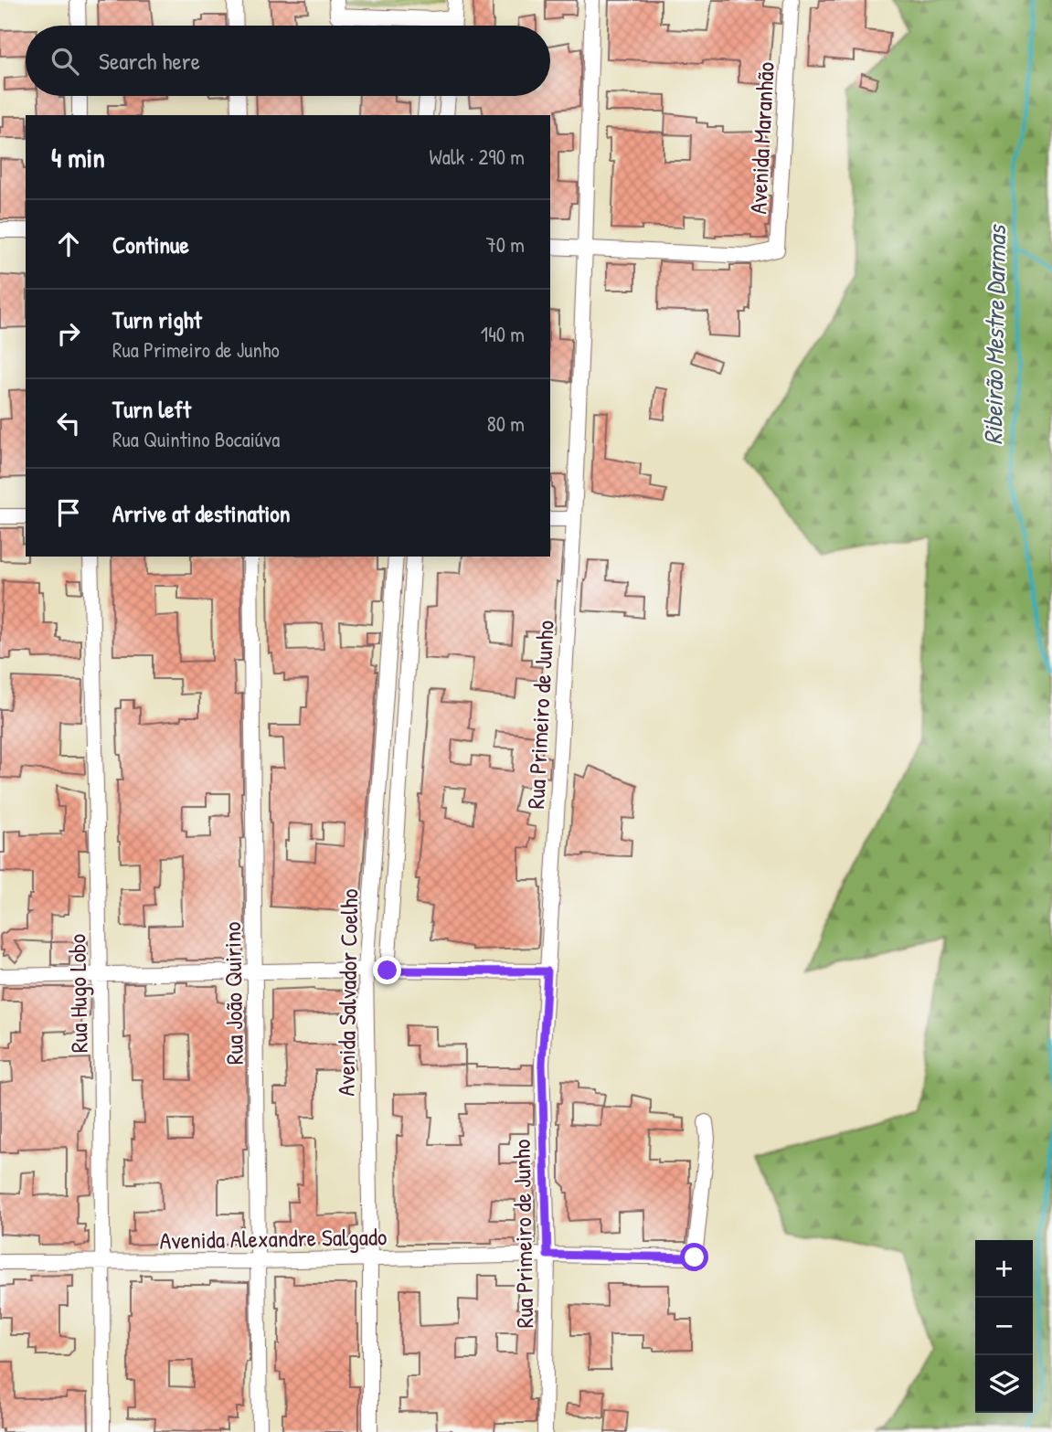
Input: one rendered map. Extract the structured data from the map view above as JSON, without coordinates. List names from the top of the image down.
{
  "streets": {
    "street": [
      "Avenida Maranhão",
      "Rua Primeiro de Junho",
      "Avenida Salvador Coelho",
      "Rua Hugo Lobo",
      "Rua João Quirino",
      "Avenida Alexandre Salgado"
    ]
  },
  "crossings": [
    ["Avenida Maranhão", "Rua Primeiro de Junho"],
    ["Rua Primeiro de Junho", "Avenida Alexandre Salgado"],
    ["Avenida Salvador Coelho", "Avenida Alexandre Salgado"],
    ["Rua Hugo Lobo", "Avenida Alexandre Salgado"],
    ["Rua João Quirino", "Avenida Alexandre Salgado"]
  ],
  "water": ["Ribeirão Mestre Darmas"],
  "page": {
    "search": "Search here",
    "heading": ["4 min", "Walk · 290 m"],
    "list": [
      ["Continue", "70 m"],
      ["Turn right", "Rua Primeiro de Junho", "140 m"],
      ["Turn left", "Rua Quintino Bocaiúva", "80 m"],
      "Arrive at destination"
    ],
    "map_buttons": ["+", "−"]
  }
}
